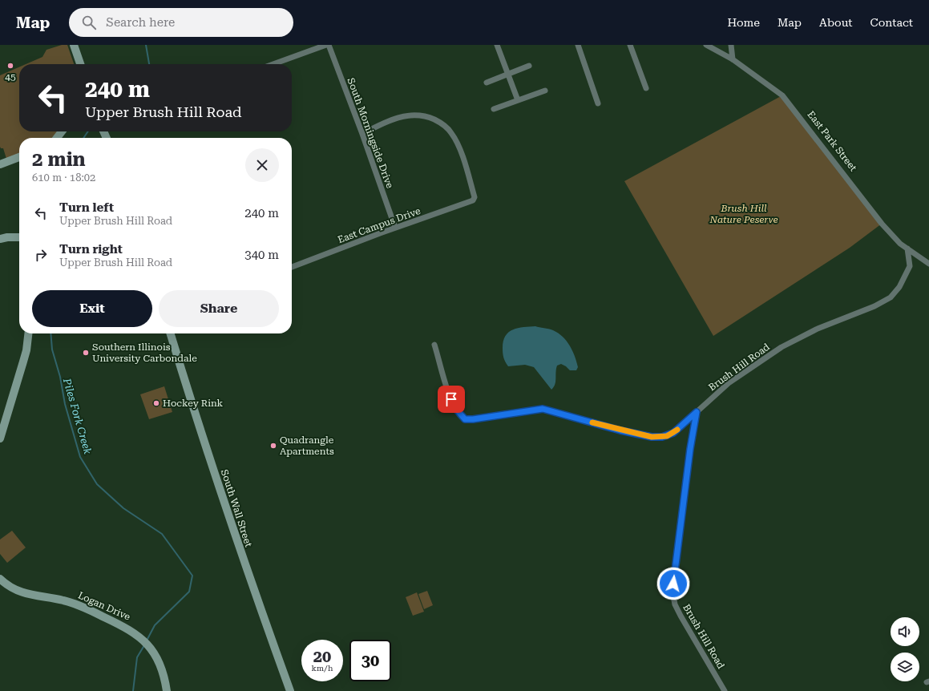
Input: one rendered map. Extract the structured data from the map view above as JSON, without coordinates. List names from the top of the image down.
{
  "streets": {
    "street": [
      "South Morningside Drive",
      "East Park Street",
      "East Campus Drive",
      "Brush Hill Road",
      "South Wall Street",
      "Logan Drive"
    ]
  },
  "crossings": [
    ["South Morningside Drive", "East Campus Drive"],
    ["East Park Street", "Brush Hill Road"]
  ],
  "water": ["Piles Fork Creek"],
  "parks": ["Brush Hill Nature Peserve"],
  "places": [
    "45",
    "Southern Illinois University Carbondale",
    "Hockey Rink",
    "Quadrangle Apartments"
  ],
  "page": {
    "header": "Map",
    "search": "Search here",
    "nav": [
      "Home",
      "Map",
      "About",
      "Contact"
    ],
    "turn": ["240 m", "Upper Brush Hill Road"],
    "heading": ["2 min", "610 m · 18:02"],
    "list": [
      {
        "name": "Turn left",
        "note": "Upper Brush Hill Road",
        "value": "240 m"
      },
      {
        "name": "Turn right",
        "note": "Upper Brush Hill Road",
        "value": "340 m"
      }
    ],
    "buttons": ["Exit", "Share"],
    "speed": "20 km/h",
    "limit": "30"
  }
}
